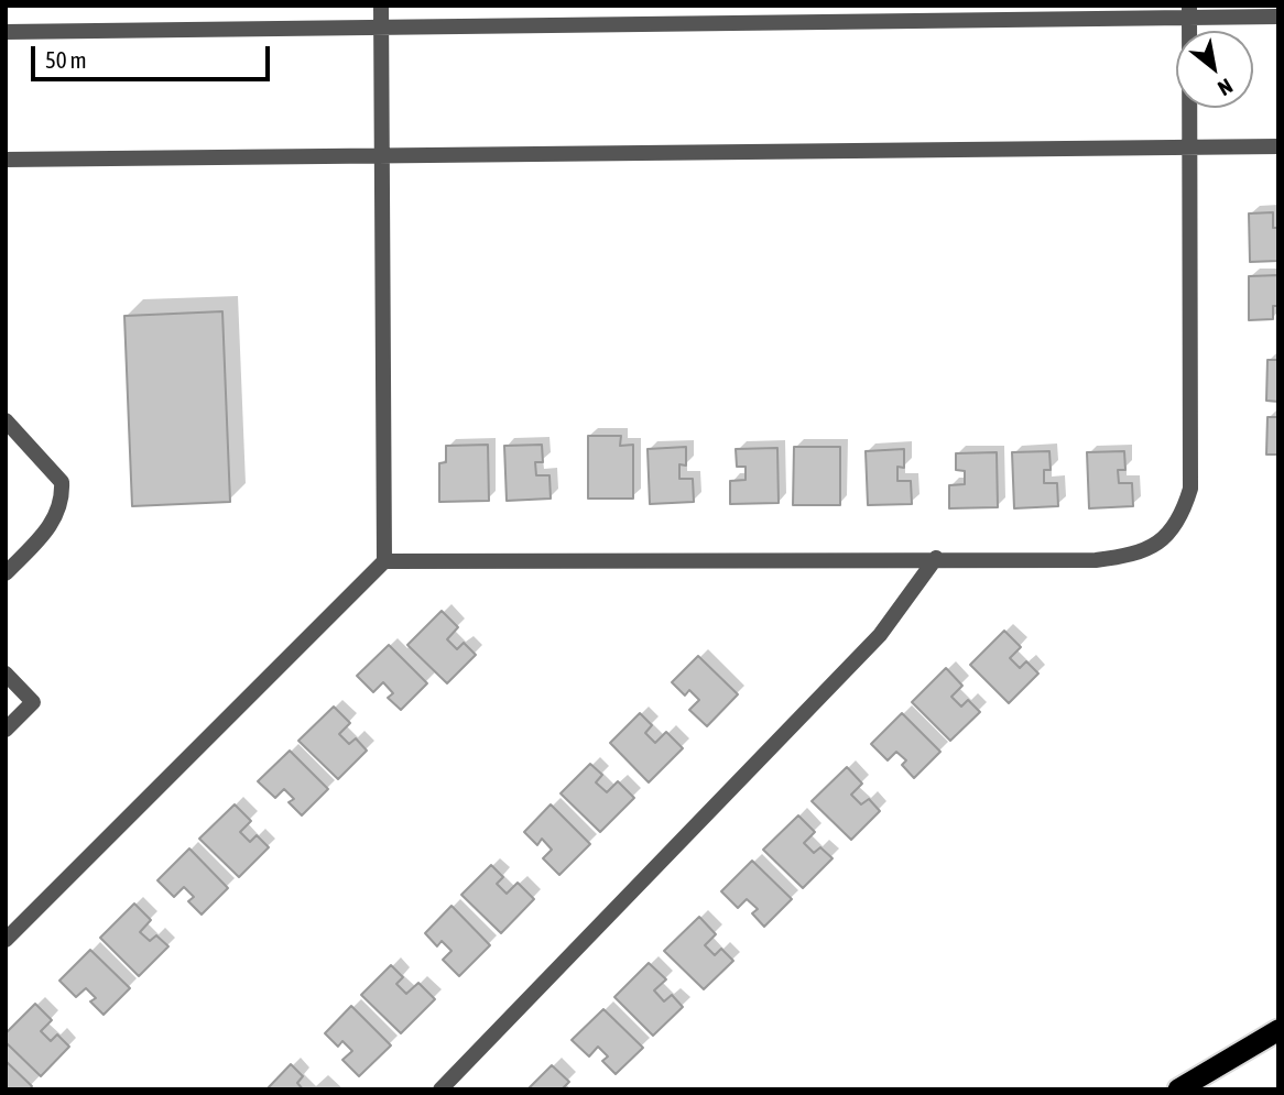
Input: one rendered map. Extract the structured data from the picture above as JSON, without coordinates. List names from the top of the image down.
{
  "scale_bar": "50 m",
  "north": "bottom right"
}
